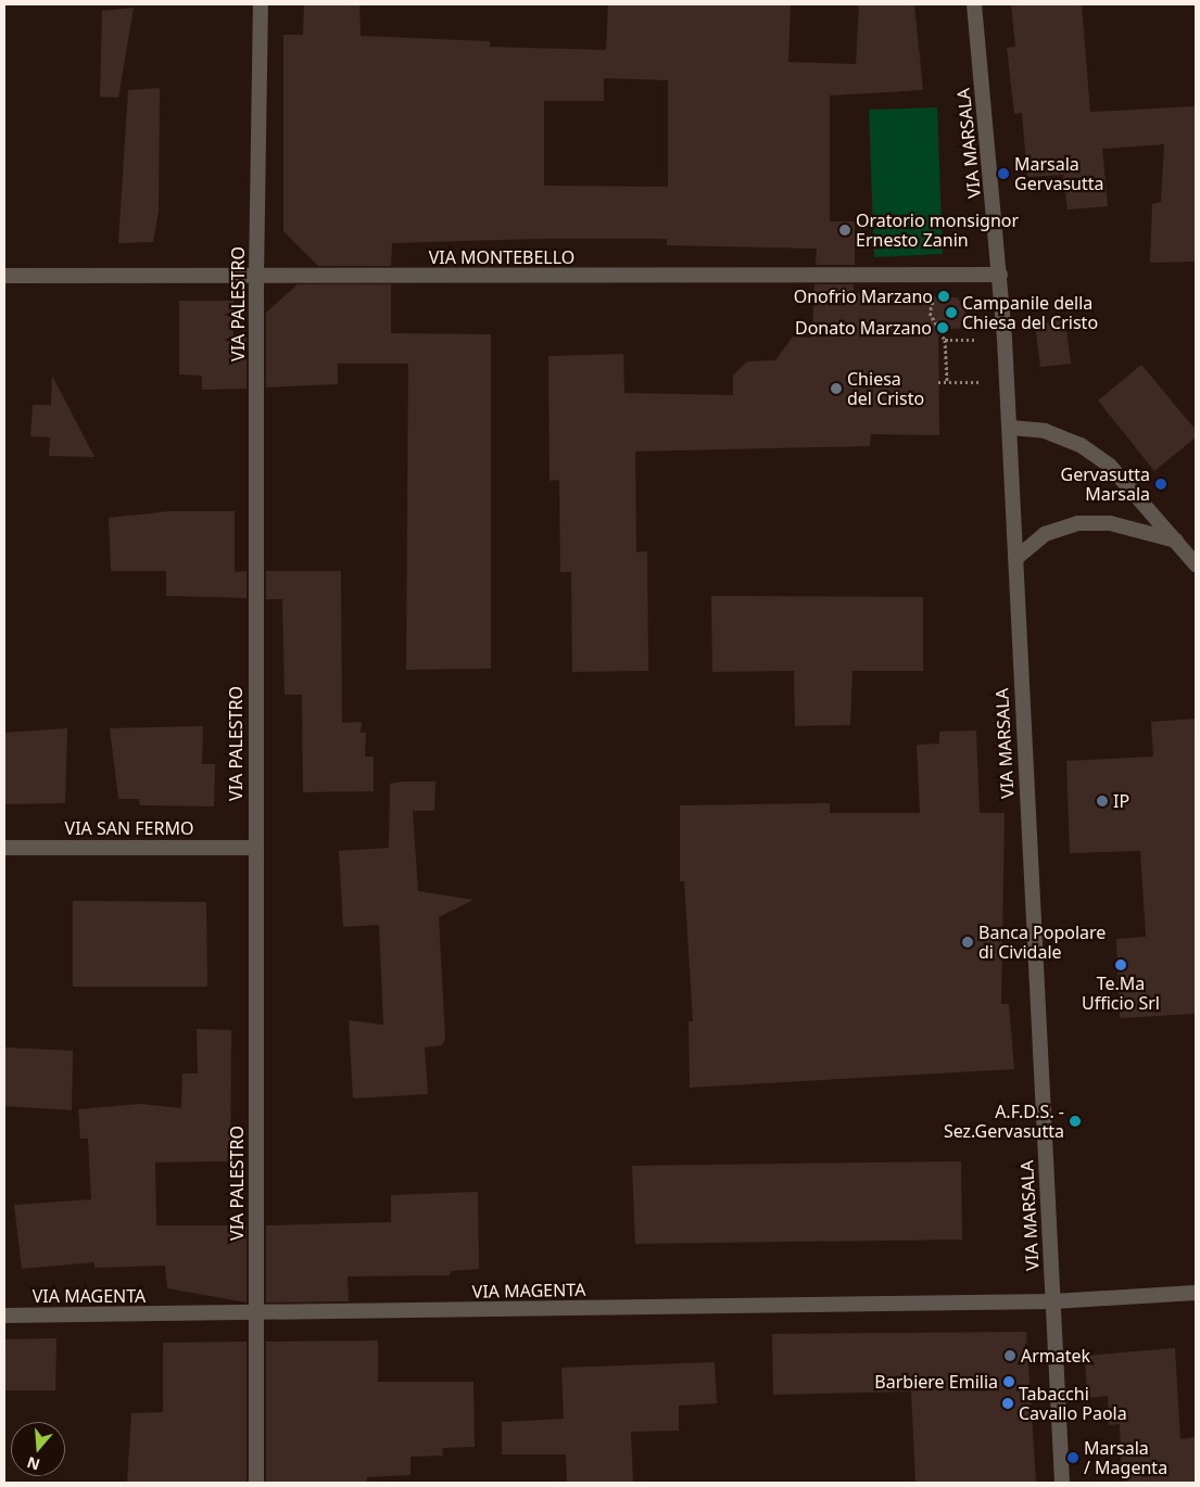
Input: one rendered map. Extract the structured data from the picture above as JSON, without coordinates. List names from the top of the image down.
{
  "streets": {
    "street": [
      "VIA MARSALA",
      "VIA MONTEBELLO",
      "VIA PALESTRO",
      "VIA SAN FERMO",
      "VIA MAGENTA"
    ]
  },
  "crossings": [
    ["VIA MARSALA", "VIA MONTEBELLO"],
    ["VIA MARSALA", "VIA MAGENTA"],
    ["VIA MONTEBELLO", "VIA PALESTRO"],
    ["VIA PALESTRO", "VIA SAN FERMO"],
    ["VIA PALESTRO", "VIA MAGENTA"]
  ],
  "places": [
    "Marsala Gervasutta",
    "Oratorio monsignor Ernesto Zanin",
    "Onofrio Marzano",
    "Campanile della Chiesa del Cristo",
    "Donato Marzano",
    "Chiesa del Cristo",
    "Gervasutta Marsala",
    "IP",
    "Banca Popolare di Cividale",
    "Te.Ma Ufficio Srl",
    "A.F.D.S. - Sez.Gervasutta",
    "Armatek",
    "Barbiere Emilia",
    "Tabacchi Cavallo Paola",
    "Marsala / Magenta"
  ],
  "north": "bottom"
}
